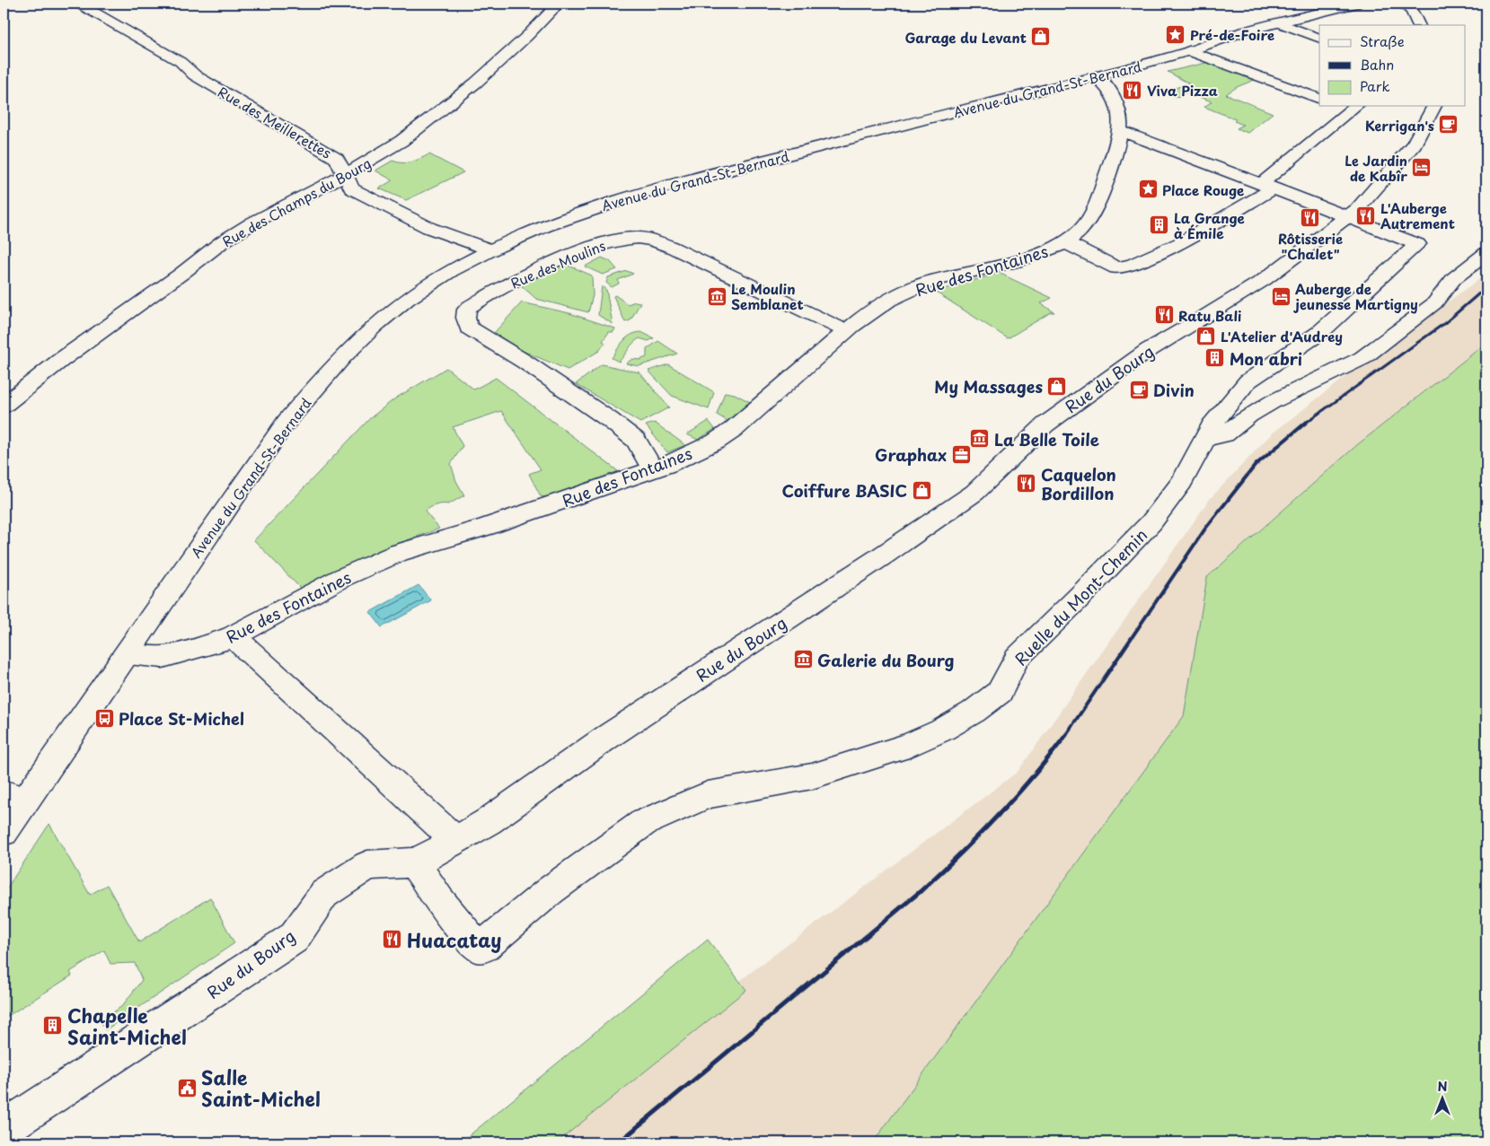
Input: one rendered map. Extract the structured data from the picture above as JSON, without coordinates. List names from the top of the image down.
{
  "streets": {
    "street": [
      "Avenue du Grand-St-Bernard",
      "Rue des Meillerettes",
      "Rue des Champs du Bourg",
      "Rue des Moulins",
      "Rue des Fontaines",
      "Rue du Bourg",
      "Ruelle du Mont-Chemin"
    ]
  },
  "crossings": [
    ["Avenue du Grand-St-Bernard", "Rue des Meillerettes"],
    ["Avenue du Grand-St-Bernard", "Rue des Fontaines"],
    ["Rue des Meillerettes", "Rue des Champs du Bourg"],
    ["Rue des Moulins", "Rue des Fontaines"],
    ["Rue du Bourg", "Ruelle du Mont-Chemin"]
  ],
  "places": {
    "place": ["Pré-de-Foire", "Place Rouge"],
    "shop": [
      "Garage du Levant",
      "L'Atelier d'Audrey",
      "My Massages",
      "Coiffure BASIC"
    ],
    "restaurant": [
      "Viva Pizza",
      "L'Auberge Autrement",
      "Rôtisserie \"Chalet\"",
      "Ratu Bali",
      "Caquelon Bordillon",
      "Huacatay"
    ],
    "cafe": ["Kerrigan's", "Divin"],
    "hotel": ["Le Jardin de Kabîr", "Auberge de jeunesse Martigny"],
    "building": ["La Grange à Émile", "Mon abri", "Chapelle Saint-Michel"],
    "museum": ["Le Moulin Semblanet", "La Belle Toile", "Galerie du Bourg"],
    "office": ["Graphax"],
    "bus stop": ["Place St-Michel"],
    "public building": ["Salle Saint-Michel"]
  },
  "legend": ["Straße", "Bahn", "Park"],
  "north": "top"
}
